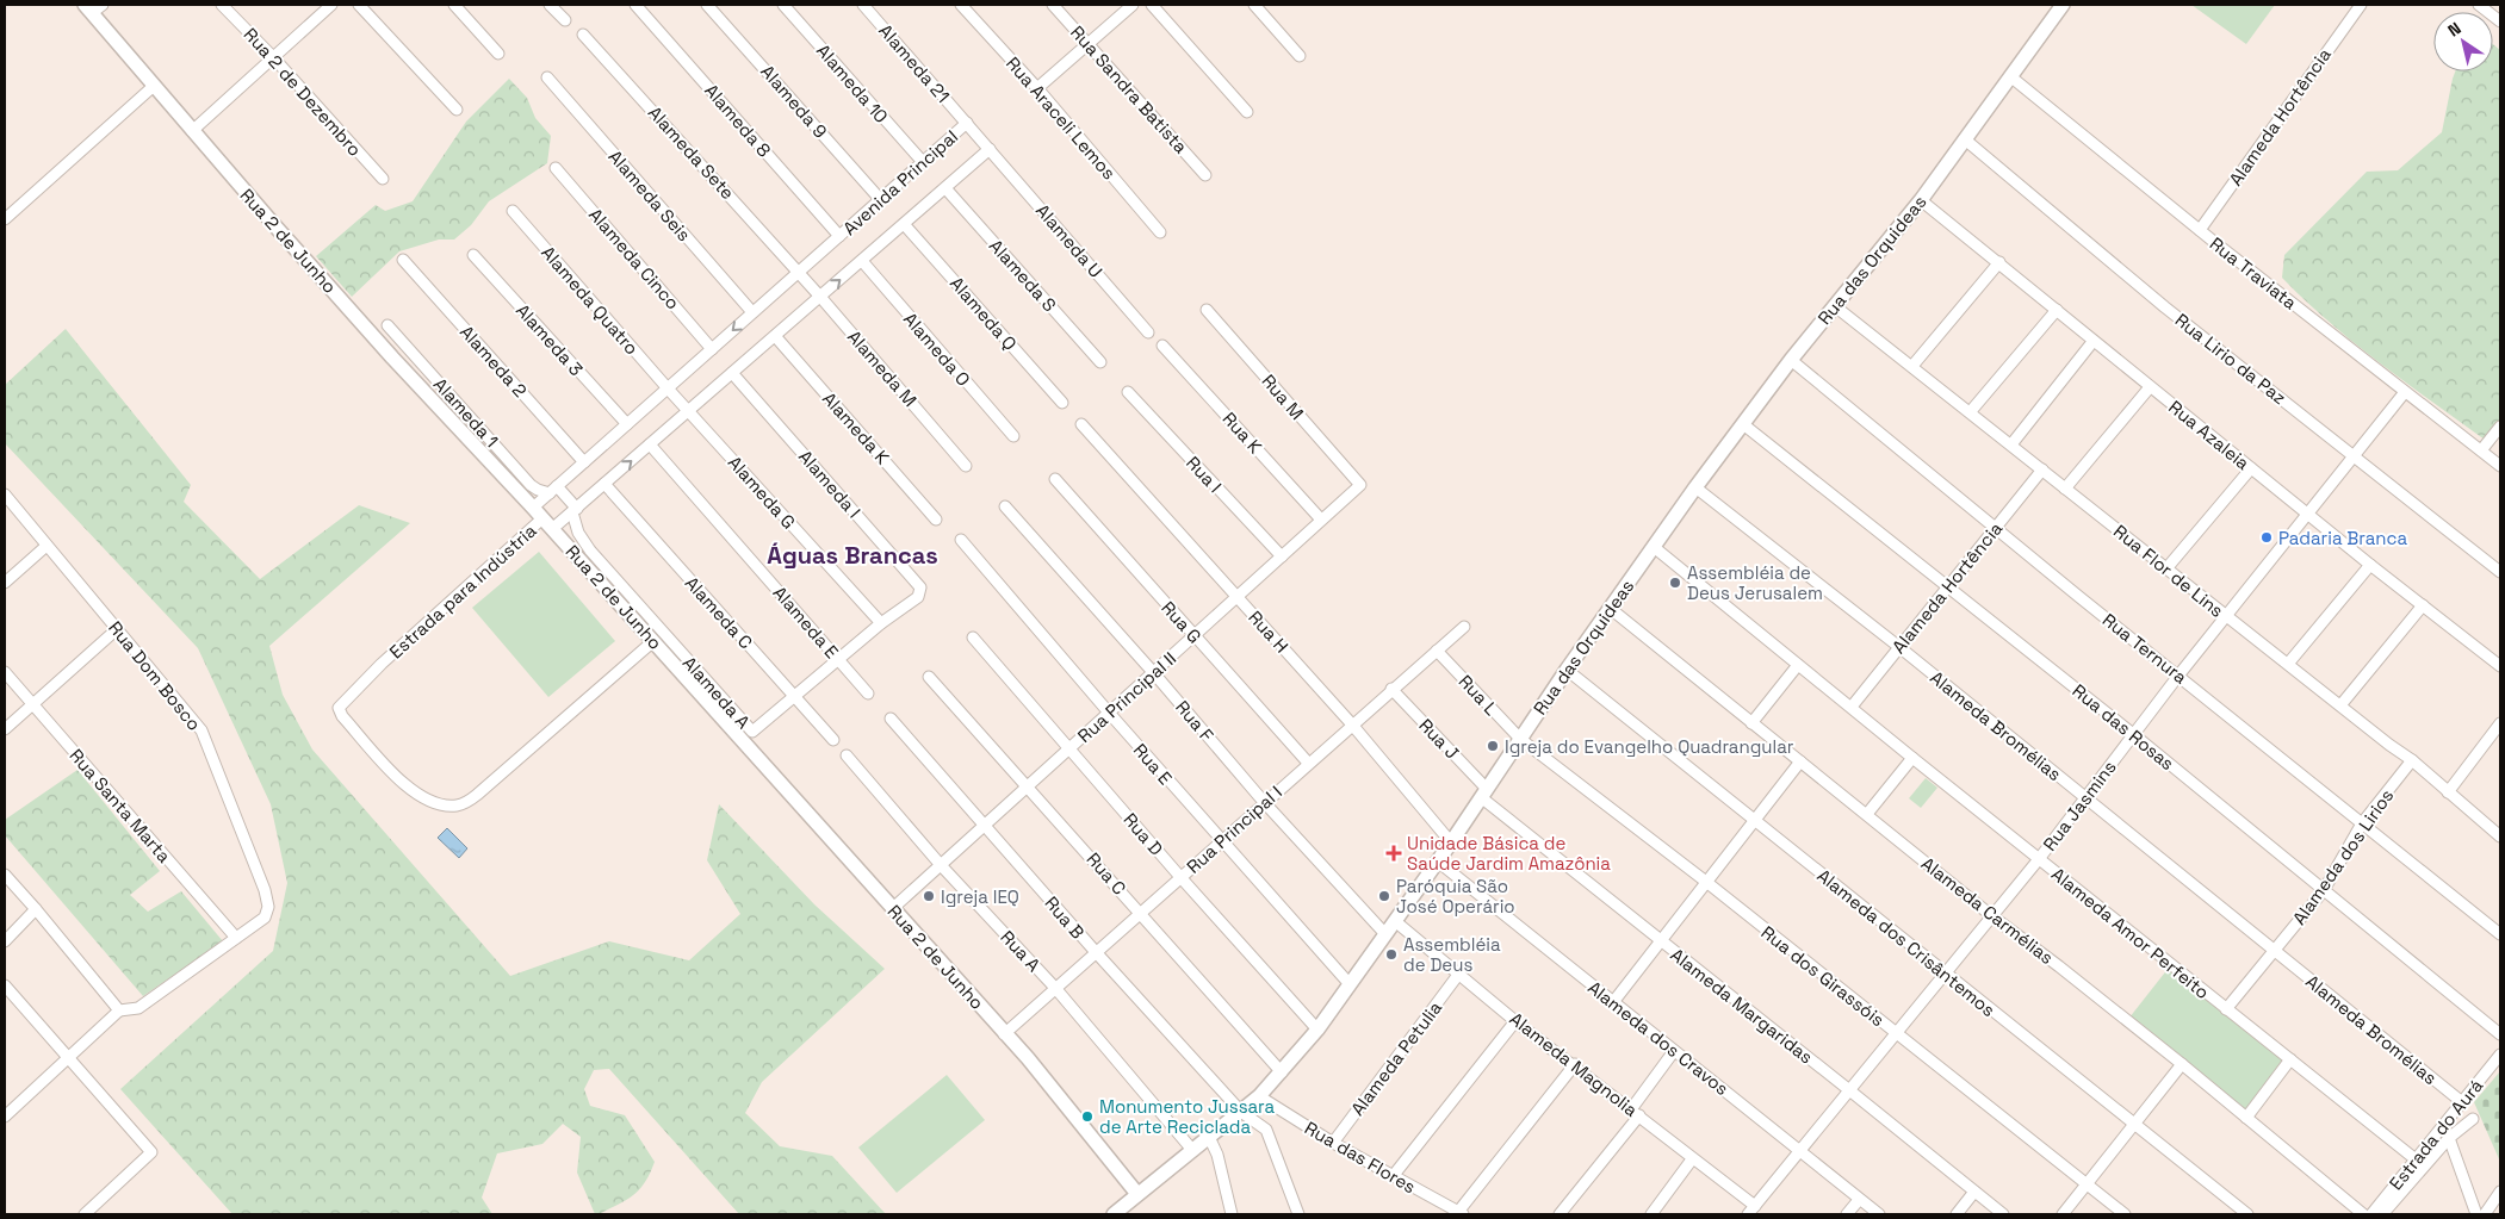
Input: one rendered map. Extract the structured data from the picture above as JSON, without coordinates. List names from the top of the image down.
{
  "streets": {
    "street": [
      "Alameda 21",
      "Alameda 10",
      "Rua Sandra Batista",
      "Rua 2 de Dezembro",
      "Alameda 9",
      "Alameda Hortência",
      "Rua Araceli Lemos",
      "Alameda 8",
      "Alameda Sete",
      "Avenida Principal",
      "Alameda Seis",
      "Rua 2 de Junho",
      "Alameda U",
      "Alameda Cinco",
      "Rua das Orquideas",
      "Rua Traviata",
      "Alameda S",
      "Alameda Quatro",
      "Alameda Q",
      "Alameda 3",
      "Alameda O",
      "Rua Lirio da Paz",
      "Alameda 2",
      "Alameda M",
      "Rua M",
      "Alameda 1",
      "Alameda K",
      "Rua K",
      "Rua Azaleia",
      "Rua I",
      "Alameda I",
      "Alameda G",
      "Rua Flor de Lins",
      "Estrada para Indústria",
      "Alameda C",
      "Alameda E",
      "Rua G",
      "Rua H",
      "Rua Ternura",
      "Rua Dom Bosco",
      "Alameda A",
      "Rua L",
      "Rua Principal II",
      "Rua F",
      "Alameda Bromélias",
      "Rua das Rosas",
      "Rua J",
      "Rua E",
      "Rua Santa Marta",
      "Rua Jasmins",
      "Rua Principal I",
      "Rua D",
      "Alameda dos Lirios",
      "Rua C",
      "Alameda Carmélias",
      "Rua B",
      "Alameda Amor Perfeito",
      "Alameda dos Crisântemos",
      "Rua A",
      "Rua dos Girassóis",
      "Alameda Margaridas",
      "Alameda dos Cravos",
      "Alameda Petulia",
      "Alameda Magnolia",
      "Estrada do Aurá",
      "Rua das Flores"
    ]
  },
  "crossings": [
    ["Alameda 21", "Avenida Principal"],
    ["Alameda 10", "Avenida Principal"],
    ["Alameda 9", "Avenida Principal"],
    ["Alameda Hortência", "Rua Traviata"],
    ["Alameda Hortência", "Rua Flor de Lins"],
    ["Alameda Hortência", "Rua Ternura"],
    ["Alameda Hortência", "Alameda Bromélias"],
    ["Alameda Hortência", "Rua das Rosas"],
    ["Alameda Hortência", "Alameda Amor Perfeito"],
    ["Alameda 8", "Avenida Principal"],
    ["Alameda Sete", "Avenida Principal"],
    ["Alameda Sete", "Alameda M"],
    ["Avenida Principal", "Alameda Seis"],
    ["Avenida Principal", "Rua 2 de Junho"],
    ["Avenida Principal", "Alameda U"],
    ["Avenida Principal", "Alameda Cinco"],
    ["Avenida Principal", "Alameda S"],
    ["Avenida Principal", "Alameda Quatro"],
    ["Avenida Principal", "Alameda Q"],
    ["Avenida Principal", "Alameda 3"],
    ["Avenida Principal", "Alameda O"],
    ["Avenida Principal", "Alameda 2"],
    ["Avenida Principal", "Alameda M"],
    ["Avenida Principal", "Alameda 1"],
    ["Avenida Principal", "Alameda K"],
    ["Avenida Principal", "Alameda I"],
    ["Avenida Principal", "Alameda G"],
    ["Avenida Principal", "Alameda C"],
    ["Avenida Principal", "Alameda E"],
    ["Avenida Principal", "Alameda A"],
    ["Rua 2 de Junho", "Rua das Orquideas"],
    ["Rua 2 de Junho", "Estrada para Indústria"],
    ["Rua 2 de Junho", "Rua Principal II"],
    ["Rua 2 de Junho", "Rua Principal I"],
    ["Rua das Orquideas", "Rua Traviata"],
    ["Rua das Orquideas", "Rua Lirio da Paz"],
    ["Rua das Orquideas", "Rua Azaleia"],
    ["Rua das Orquideas", "Rua Flor de Lins"],
    ["Rua das Orquideas", "Rua H"],
    ["Rua das Orquideas", "Rua Ternura"],
    ["Rua das Orquideas", "Rua L"],
    ["Rua das Orquideas", "Rua F"],
    ["Rua das Orquideas", "Alameda Bromélias"],
    ["Rua das Orquideas", "Rua das Rosas"],
    ["Rua das Orquideas", "Rua J"],
    ["Rua das Orquideas", "Rua E"],
    ["Rua das Orquideas", "Rua D"],
    ["Rua das Orquideas", "Rua C"],
    ["Rua das Orquideas", "Alameda Carmélias"],
    ["Rua das Orquideas", "Rua B"],
    ["Rua das Orquideas", "Alameda Amor Perfeito"],
    ["Rua das Orquideas", "Alameda dos Crisântemos"],
    ["Rua das Orquideas", "Rua A"],
    ["Rua das Orquideas", "Rua dos Girassóis"],
    ["Rua das Orquideas", "Alameda Margaridas"],
    ["Rua das Orquideas", "Alameda dos Cravos"],
    ["Rua das Orquideas", "Alameda Magnolia"],
    ["Rua das Orquideas", "Rua das Flores"],
    ["Rua Traviata", "Rua Jasmins"],
    ["Alameda Quatro", "Alameda G"],
    ["Rua Lirio da Paz", "Rua Jasmins"],
    ["Rua M", "Rua Principal II"],
    ["Alameda 1", "Alameda A"],
    ["Rua K", "Rua Principal II"],
    ["Rua Azaleia", "Rua Jasmins"],
    ["Rua I", "Rua Principal II"],
    ["Alameda I", "Alameda G"],
    ["Rua Flor de Lins", "Rua Jasmins"],
    ["Rua Flor de Lins", "Alameda dos Lirios"],
    ["Alameda C", "Alameda A"],
    ["Rua G", "Rua Principal II"],
    ["Rua G", "Rua Principal I"],
    ["Rua H", "Rua Principal II"],
    ["Rua H", "Rua Principal I"],
    ["Rua Ternura", "Rua Jasmins"],
    ["Rua Ternura", "Alameda dos Lirios"],
    ["Rua Dom Bosco", "Rua Santa Marta"],
    ["Rua L", "Rua Principal I"],
    ["Rua L", "Rua dos Girassóis"],
    ["Rua Principal II", "Rua F"],
    ["Rua Principal II", "Rua E"],
    ["Rua Principal II", "Rua D"],
    ["Rua Principal II", "Rua C"],
    ["Rua Principal II", "Rua B"],
    ["Rua Principal II", "Rua A"],
    ["Rua F", "Rua Principal I"],
    ["Alameda Bromélias", "Rua Jasmins"],
    ["Alameda Bromélias", "Alameda dos Lirios"],
    ["Alameda Bromélias", "Estrada do Aurá"],
    ["Rua das Rosas", "Rua Jasmins"],
    ["Rua das Rosas", "Alameda dos Lirios"],
    ["Rua J", "Rua Principal I"],
    ["Rua J", "Alameda Margaridas"],
    ["Rua E", "Rua Principal I"],
    ["Rua Jasmins", "Alameda Carmélias"],
    ["Rua Jasmins", "Alameda Amor Perfeito"],
    ["Rua Jasmins", "Alameda dos Crisântemos"],
    ["Rua Jasmins", "Rua dos Girassóis"],
    ["Rua Jasmins", "Alameda Margaridas"],
    ["Rua Jasmins", "Alameda dos Cravos"],
    ["Rua Jasmins", "Alameda Magnolia"],
    ["Rua Principal I", "Rua D"],
    ["Rua Principal I", "Rua C"],
    ["Rua Principal I", "Rua B"],
    ["Rua Principal I", "Rua A"],
    ["Alameda dos Lirios", "Alameda Amor Perfeito"],
    ["Alameda Amor Perfeito", "Estrada do Aurá"],
    ["Alameda Petulia", "Alameda Magnolia"],
    ["Alameda Petulia", "Rua das Flores"]
  ],
  "districts": ["Águas Brancas"],
  "places": {
    "other": [
      "Padaria Branca",
      "Assembléia de Deus Jerusalem",
      "Igreja do Evangelho Quadrangular",
      "Igreja IEQ",
      "Paróquia São José Operário",
      "Assembléia de Deus",
      "Monumento Jussara de Arte Reciclada"
    ],
    "health": ["Unidade Básica de Saúde Jardim Amazônia"]
  },
  "north": "top left"
}
